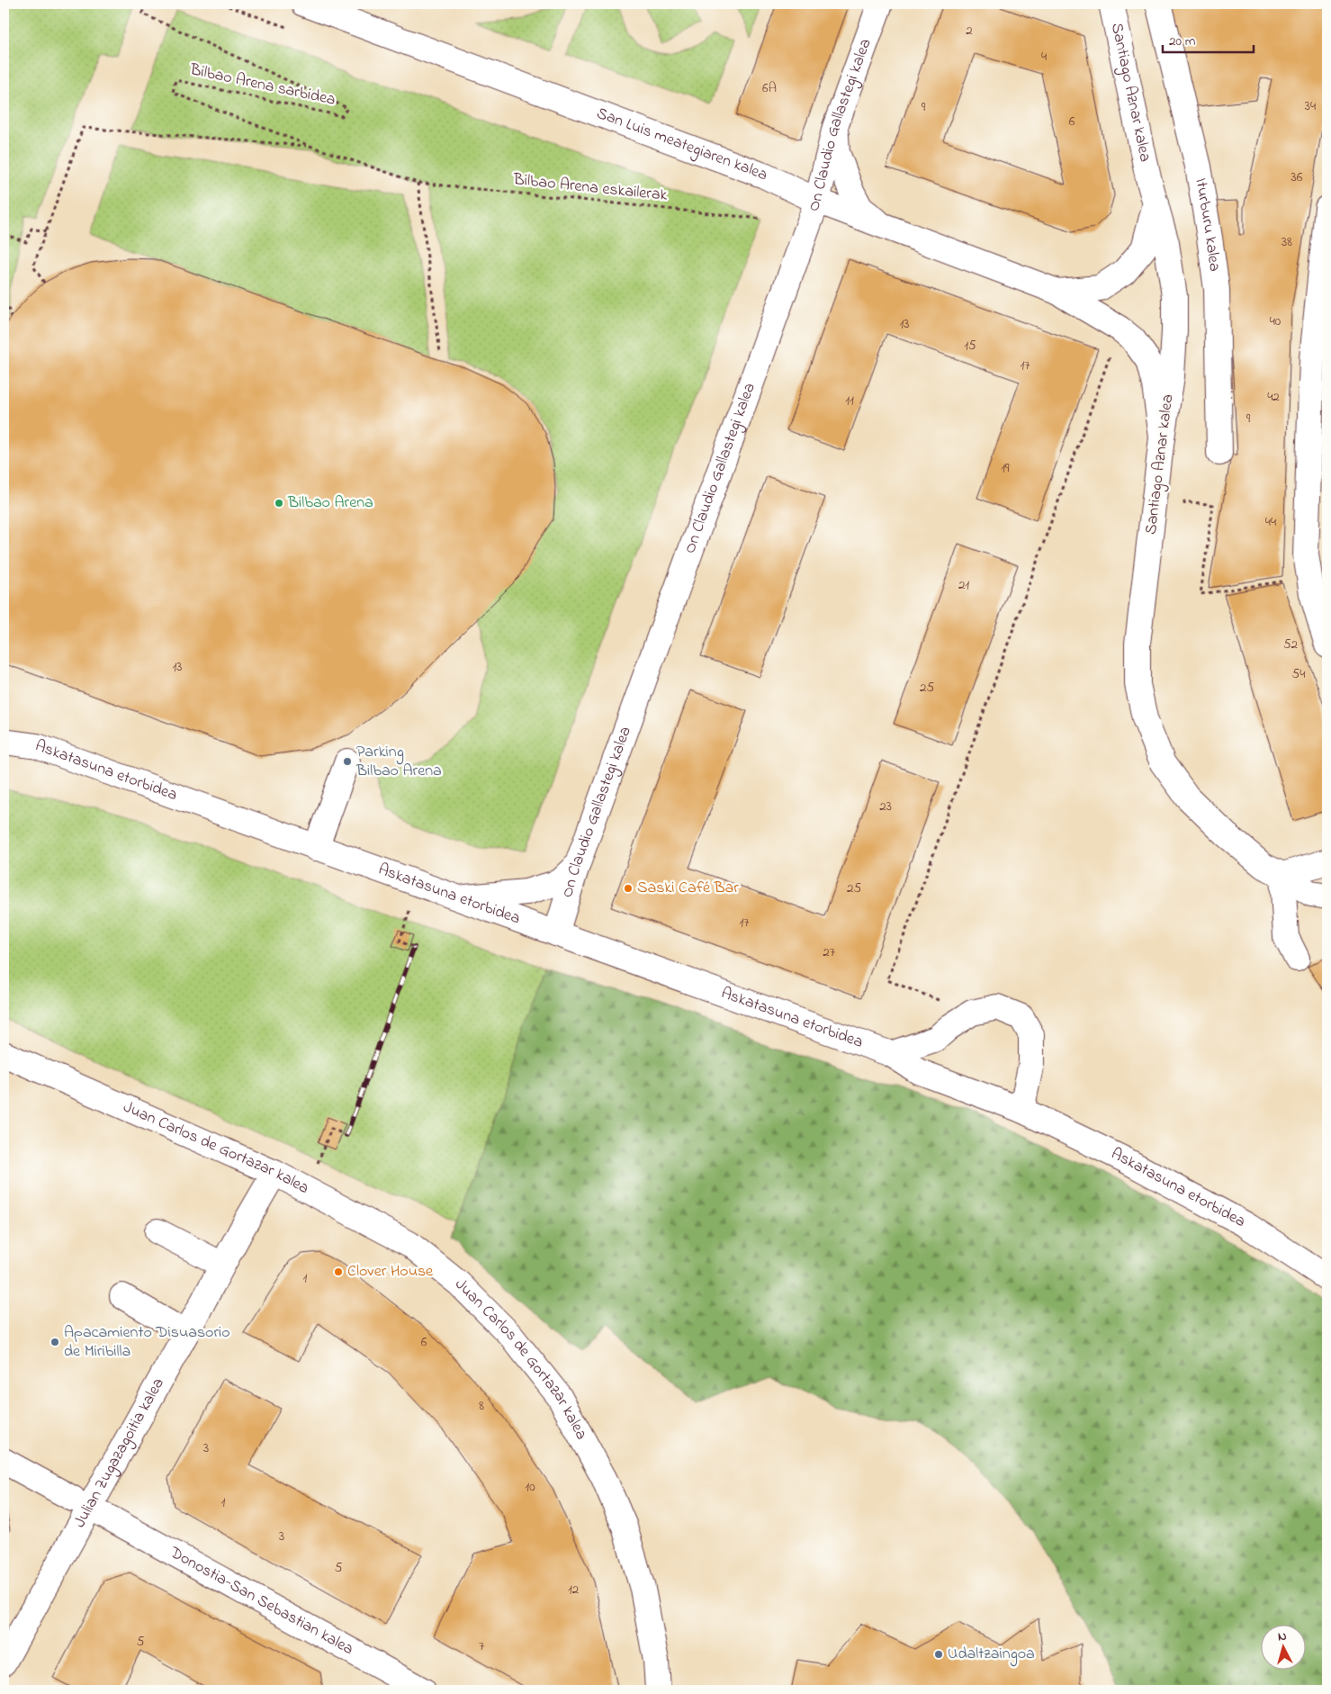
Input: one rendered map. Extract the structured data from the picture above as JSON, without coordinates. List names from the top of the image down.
{
  "streets": {
    "street": [
      "Santiago Aznar kalea",
      "On Claudio Gallastegi kalea",
      "San Luis meategiaren kalea",
      "Iturburu kalea",
      "Askatasuna etorbidea",
      "Juan Carlos de Gortazar kalea",
      "Julian Zugazagoitia kalea",
      "Donostia-San Sebastian kalea"
    ],
    "path": ["Bilbao Arena sarbidea", "Bilbao Arena eskailerak"]
  },
  "crossings": [
    ["Bilbao Arena sarbidea", "Bilbao Arena eskailerak"],
    ["Santiago Aznar kalea", "San Luis meategiaren kalea"],
    ["On Claudio Gallastegi kalea", "San Luis meategiaren kalea"],
    ["On Claudio Gallastegi kalea", "Askatasuna etorbidea"],
    ["Juan Carlos de Gortazar kalea", "Julian Zugazagoitia kalea"]
  ],
  "places": [
    "Bilbao Arena",
    "Parking Bilbao Arena",
    "Saski Café Bar",
    "Clover House",
    "Apacamiento Disuasorio de Miribilla",
    "Udaltzaingoa"
  ],
  "house_numbers": [
    "2",
    "4",
    "6A",
    "34",
    "9",
    "6",
    "36",
    "38",
    "40",
    "13",
    "15",
    "17",
    "42",
    "11",
    "9",
    "19",
    "44",
    "21",
    "52",
    "13",
    "54",
    "25",
    "23",
    "25",
    "17",
    "27",
    "1",
    "6",
    "8",
    "3",
    "10",
    "1",
    "3",
    "5",
    "12",
    "5",
    "7"
  ],
  "scale_bar": "20 m",
  "north": "top"
}
